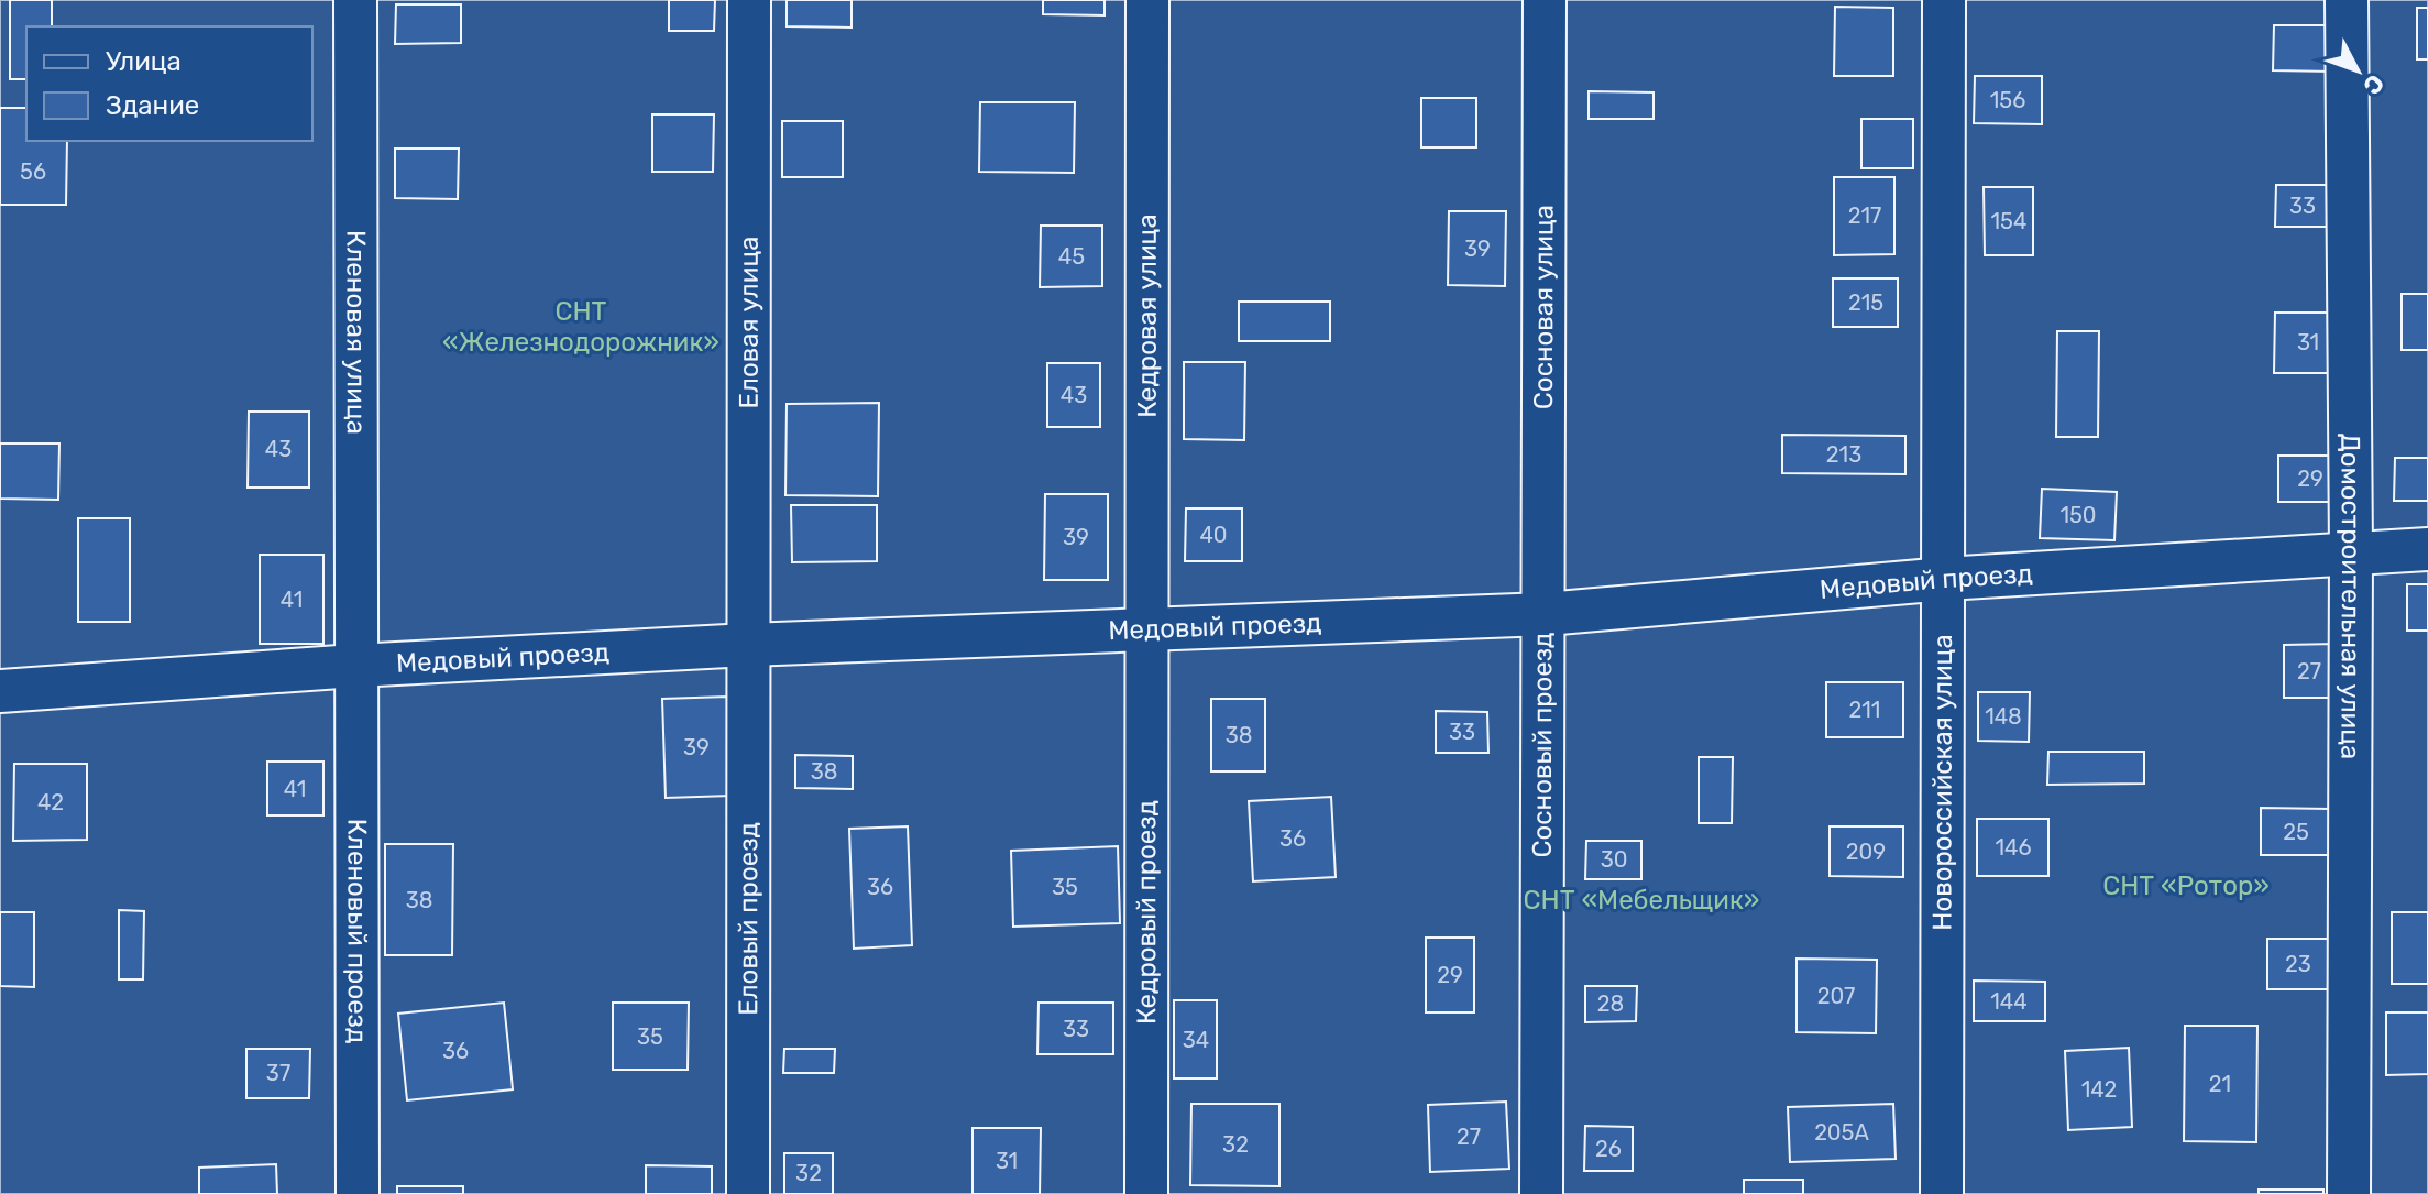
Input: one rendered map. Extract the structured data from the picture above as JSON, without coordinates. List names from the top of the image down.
{
  "streets": {
    "street": [
      "Сосновая улица",
      "Кедровая улица",
      "Еловая улица",
      "Кленовая улица",
      "Медовый проезд",
      "Домостроительная улица",
      "Сосновый проезд",
      "Новороссийская улица",
      "Кедровый проезд",
      "Еловый проезд",
      "Кленовый проезд"
    ]
  },
  "crossings": [
    ["Сосновая улица", "Медовый проезд"],
    ["Сосновая улица", "Сосновый проезд"],
    ["Кедровая улица", "Медовый проезд"],
    ["Кедровая улица", "Кедровый проезд"],
    ["Еловая улица", "Медовый проезд"],
    ["Еловая улица", "Еловый проезд"],
    ["Кленовая улица", "Медовый проезд"],
    ["Кленовая улица", "Кленовый проезд"],
    ["Медовый проезд", "Домостроительная улица"],
    ["Медовый проезд", "Сосновый проезд"],
    ["Медовый проезд", "Новороссийская улица"],
    ["Медовый проезд", "Кедровый проезд"],
    ["Медовый проезд", "Еловый проезд"],
    ["Медовый проезд", "Кленовый проезд"]
  ],
  "parks": ["СНТ «Железнодорожник»", "СНТ «Ротор»", "СНТ «Мебельщик»"],
  "house_numbers": [
    "156",
    "56",
    "33",
    "217",
    "154",
    "39",
    "45",
    "215",
    "31",
    "43",
    "43",
    "213",
    "29",
    "150",
    "40",
    "39",
    "41",
    "27",
    "211",
    "148",
    "33",
    "38",
    "39",
    "38",
    "41",
    "42",
    "25",
    "36",
    "146",
    "209",
    "30",
    "36",
    "35",
    "38",
    "23",
    "29",
    "207",
    "144",
    "28",
    "33",
    "35",
    "34",
    "36",
    "37",
    "21",
    "142",
    "205А",
    "27",
    "32",
    "26",
    "31",
    "32"
  ],
  "legend": ["Улица", "Здание"],
  "north": "bottom right"
}
